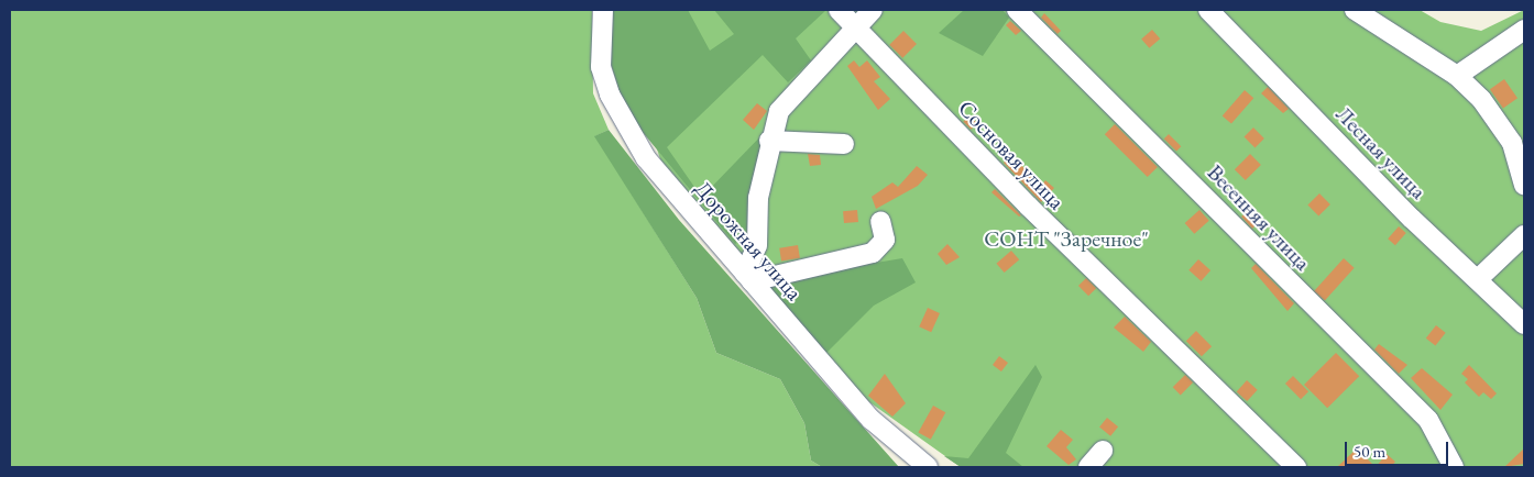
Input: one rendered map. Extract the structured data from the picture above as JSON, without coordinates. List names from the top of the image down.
{
  "streets": {
    "street": [
      "Лесная улица",
      "Сосновая улица",
      "Весенняя улица",
      "Дорожная улица"
    ]
  },
  "parks": ["СОНТ \"Заречное\""],
  "scale_bar": "50 m"
}
